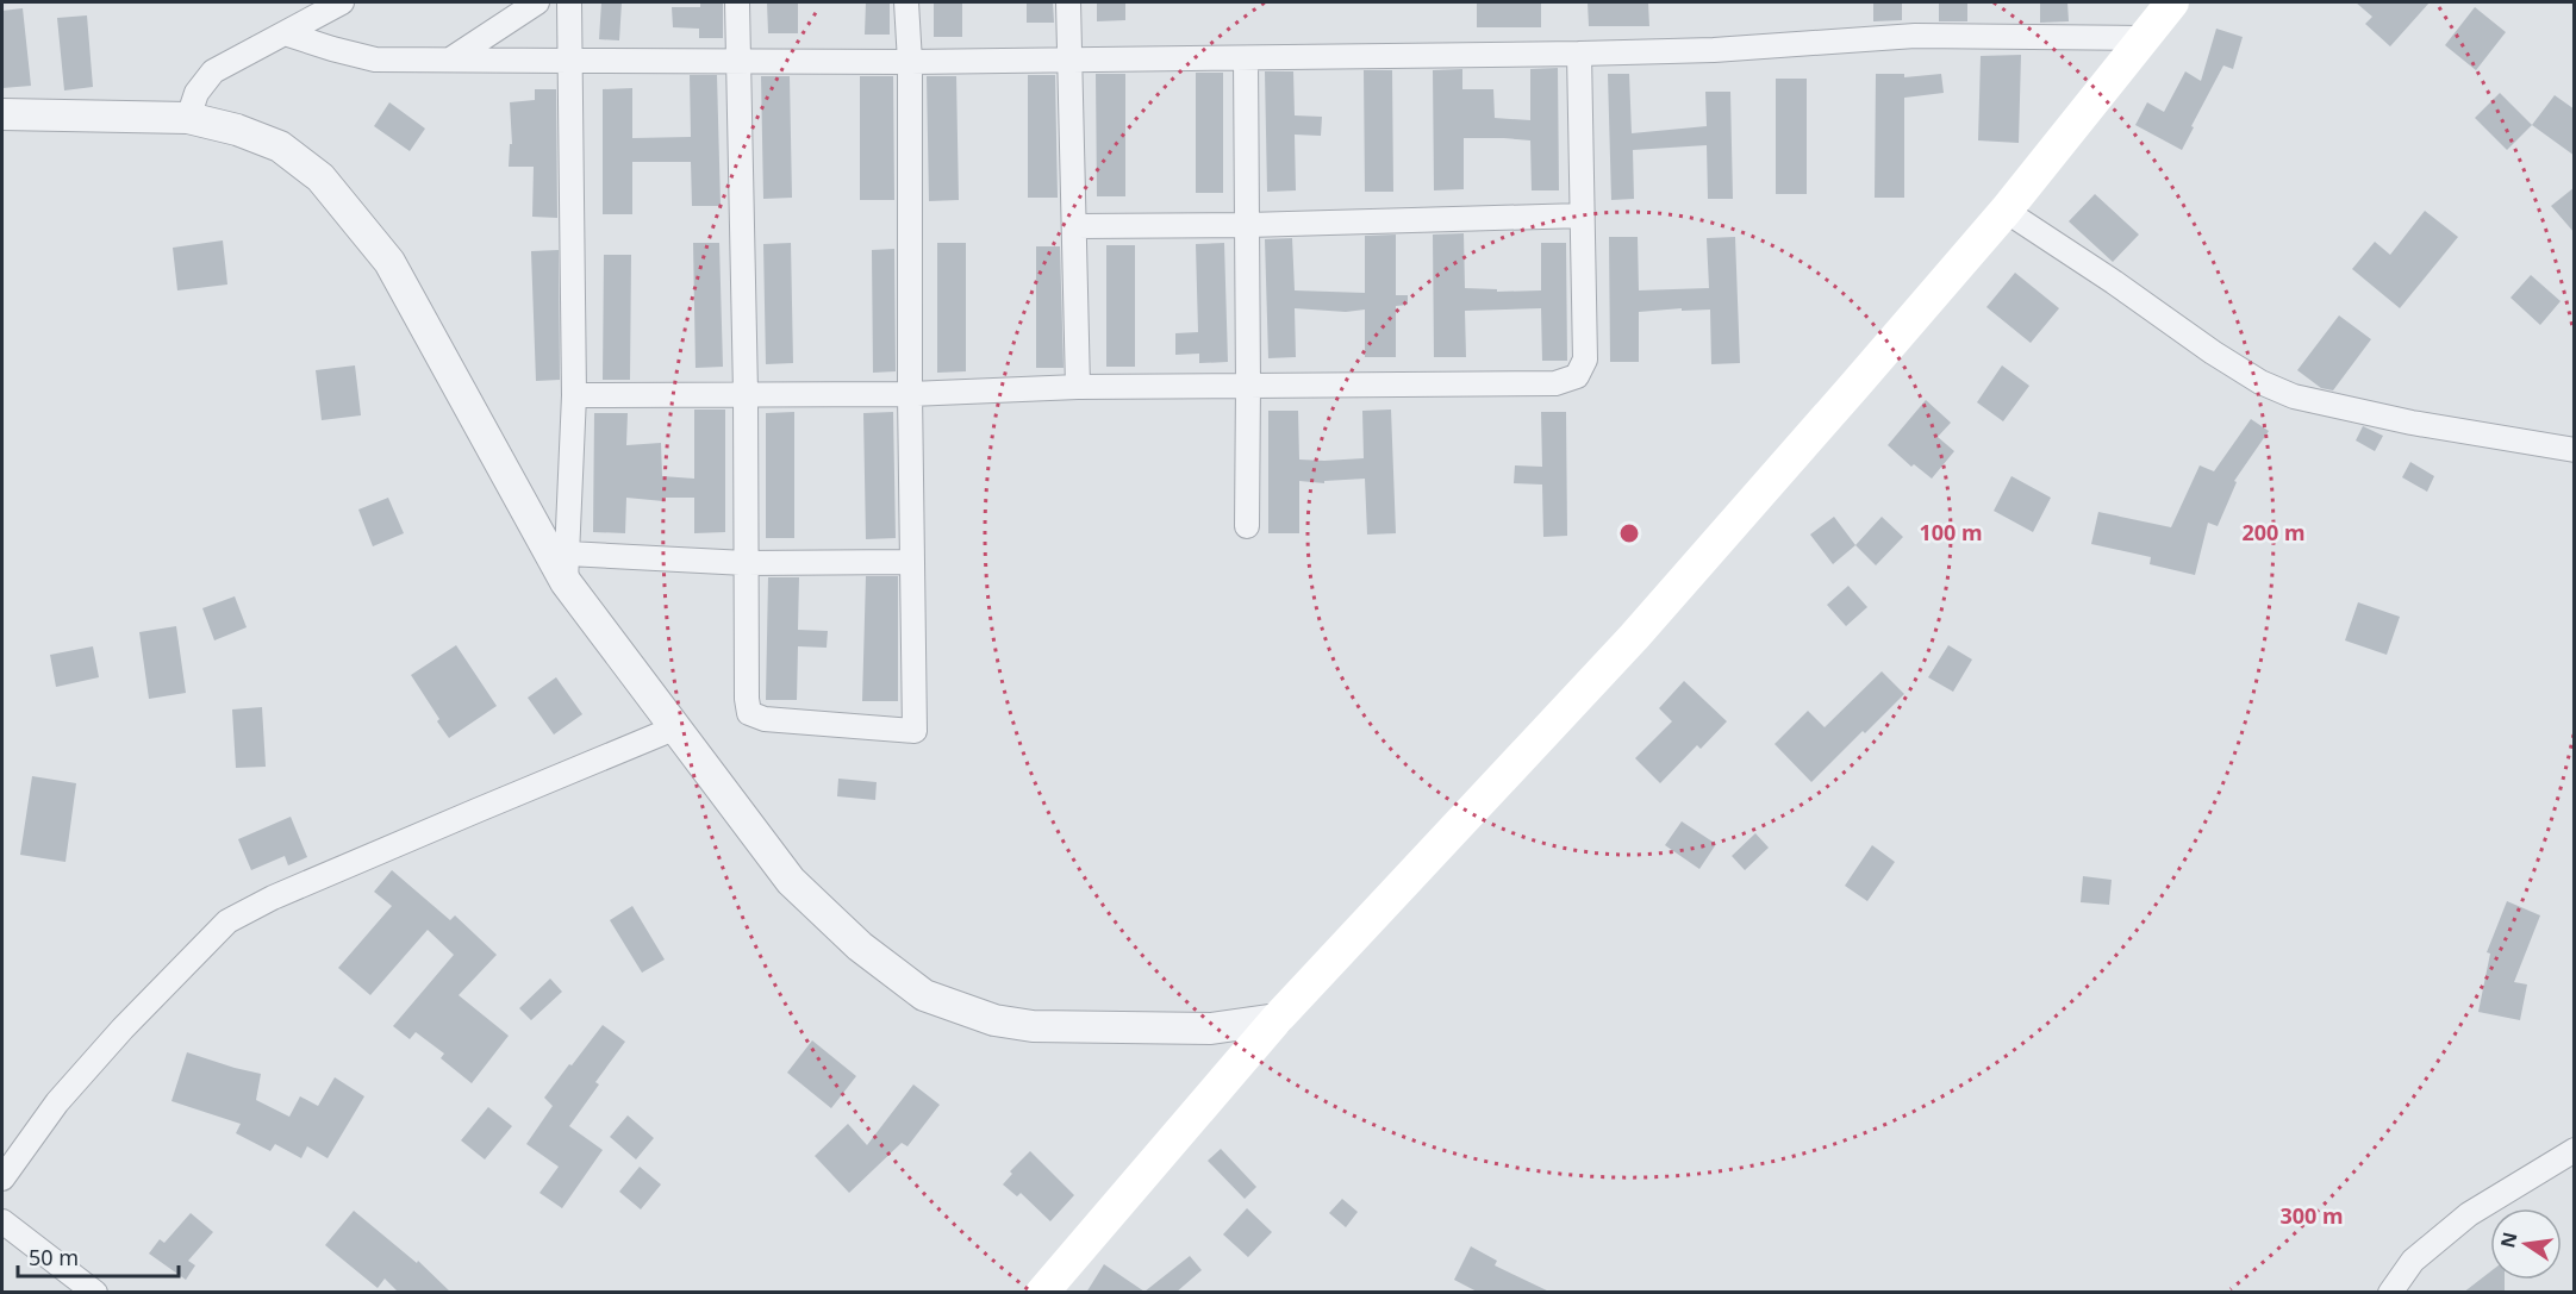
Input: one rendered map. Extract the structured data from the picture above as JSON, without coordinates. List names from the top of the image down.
{
  "scale_bar": "50 m",
  "north": "left",
  "rings": ["100 m", "200 m", "300 m"]
}
